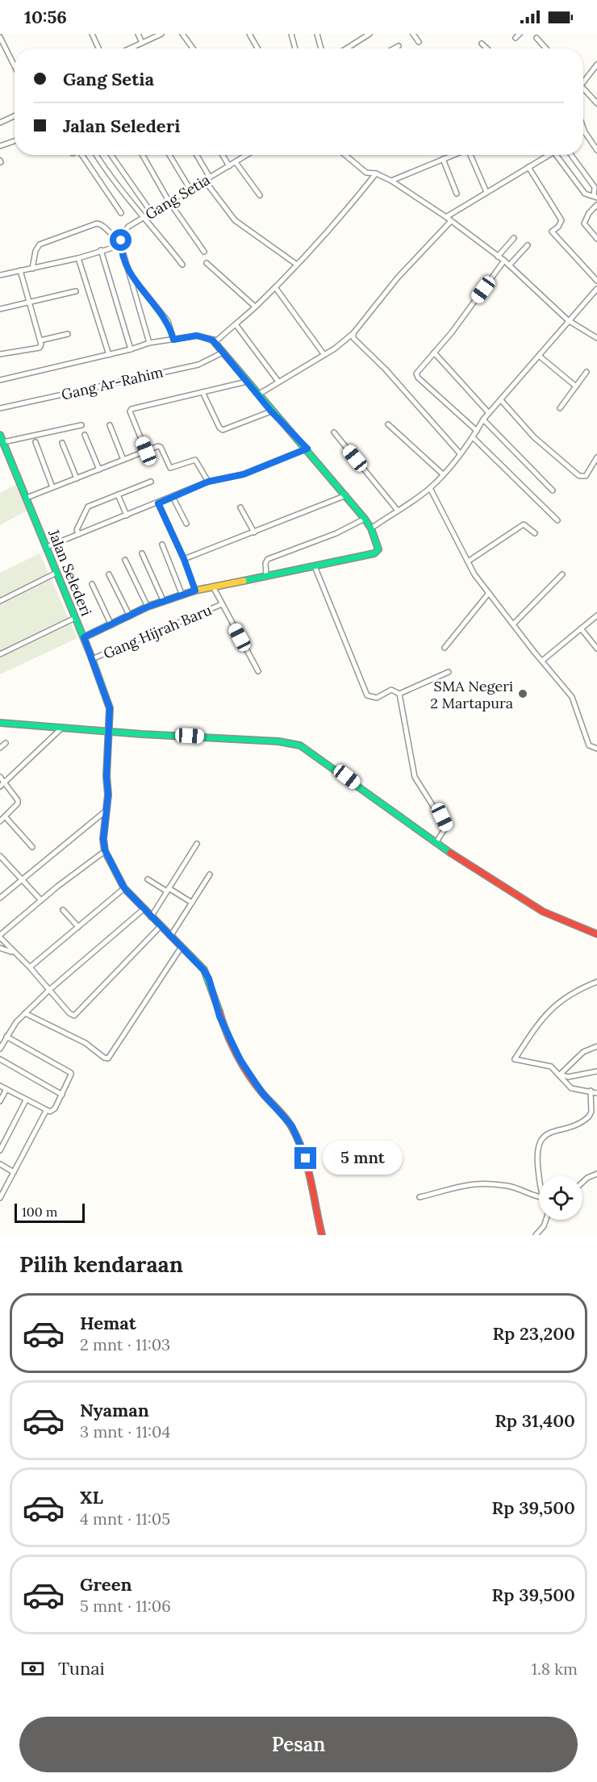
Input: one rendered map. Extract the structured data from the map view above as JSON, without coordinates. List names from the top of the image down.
{
  "streets": {
    "street": [
      "Gang Setia",
      "Gang Ar-Rahim",
      "Jalan Selederi",
      "Gang Hijrah Baru"
    ]
  },
  "crossings": [
    ["Jalan Selederi", "Gang Hijrah Baru"]
  ],
  "places": ["SMA Negeri 2 Martapura"],
  "scale_bar": "100 m",
  "page": {
    "status": "10:56",
    "banner": ["Gang Setia", "Jalan Selederi"],
    "bubble": "5 mnt",
    "scale": "100 m",
    "heading": "Pilih kendaraan",
    "list": [
      {
        "name": "Hemat",
        "note": "2 mnt · 11:03",
        "value": "Rp 23,200"
      },
      {
        "name": "Nyaman",
        "note": "3 mnt · 11:04",
        "value": "Rp 31,400"
      },
      {
        "name": "XL",
        "note": "4 mnt · 11:05",
        "value": "Rp 39,500"
      },
      {
        "name": "Green",
        "note": "5 mnt · 11:06",
        "value": "Rp 39,500"
      }
    ],
    "pay": ["Tunai", "1.8 km"],
    "buttons": "Pesan"
  }
}
